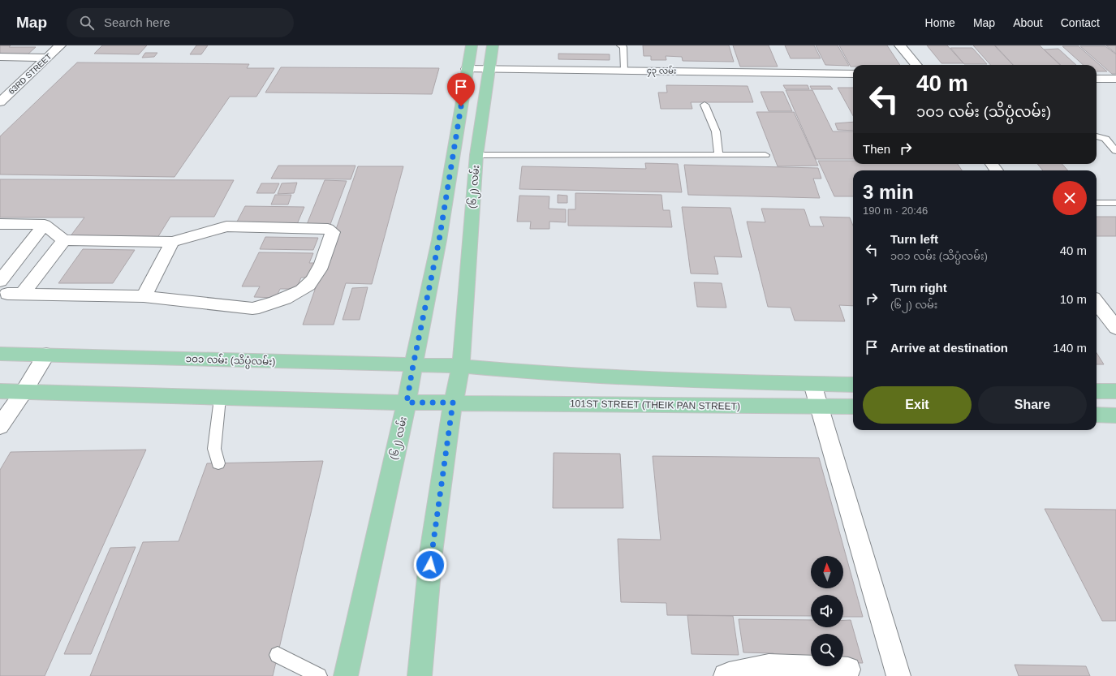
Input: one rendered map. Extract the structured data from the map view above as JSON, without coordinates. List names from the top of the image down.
{
  "streets": {
    "main road": ["(၆၂) လမ်း", "၁၀၁ လမ်း (သိပ္ပံလမ်း)", "101ST STREET (THEIK PAN STREET)"],
    "street": ["၄၃ လမ်း", "63RD STREET"]
  },
  "crossings": [
    ["၄၃ လမ်း", "(၆၂) လမ်း"],
    ["(၆၂) လမ်း", "၁၀၁ လမ်း (သိပ္ပံလမ်း)"],
    ["(၆၂) လမ်း", "101ST STREET (THEIK PAN STREET)"]
  ],
  "north": "top",
  "page": {
    "header": "Map",
    "search": "Search here",
    "nav": [
      "Home",
      "Map",
      "About",
      "Contact"
    ],
    "turn": ["40 m", "၁၀၁ လမ်း (သိပ္ပံလမ်း)"],
    "then": "Then",
    "heading": ["3 min", "190 m · 20:46"],
    "list": [
      {
        "name": "Turn left",
        "note": "၁၀၁ လမ်း (သိပ္ပံလမ်း)",
        "value": "40 m"
      },
      {
        "name": "Turn right",
        "note": "(၆၂) လမ်း",
        "value": "10 m"
      },
      {
        "name": "Arrive at destination",
        "value": "140 m"
      }
    ],
    "buttons": ["Exit", "Share"]
  }
}
